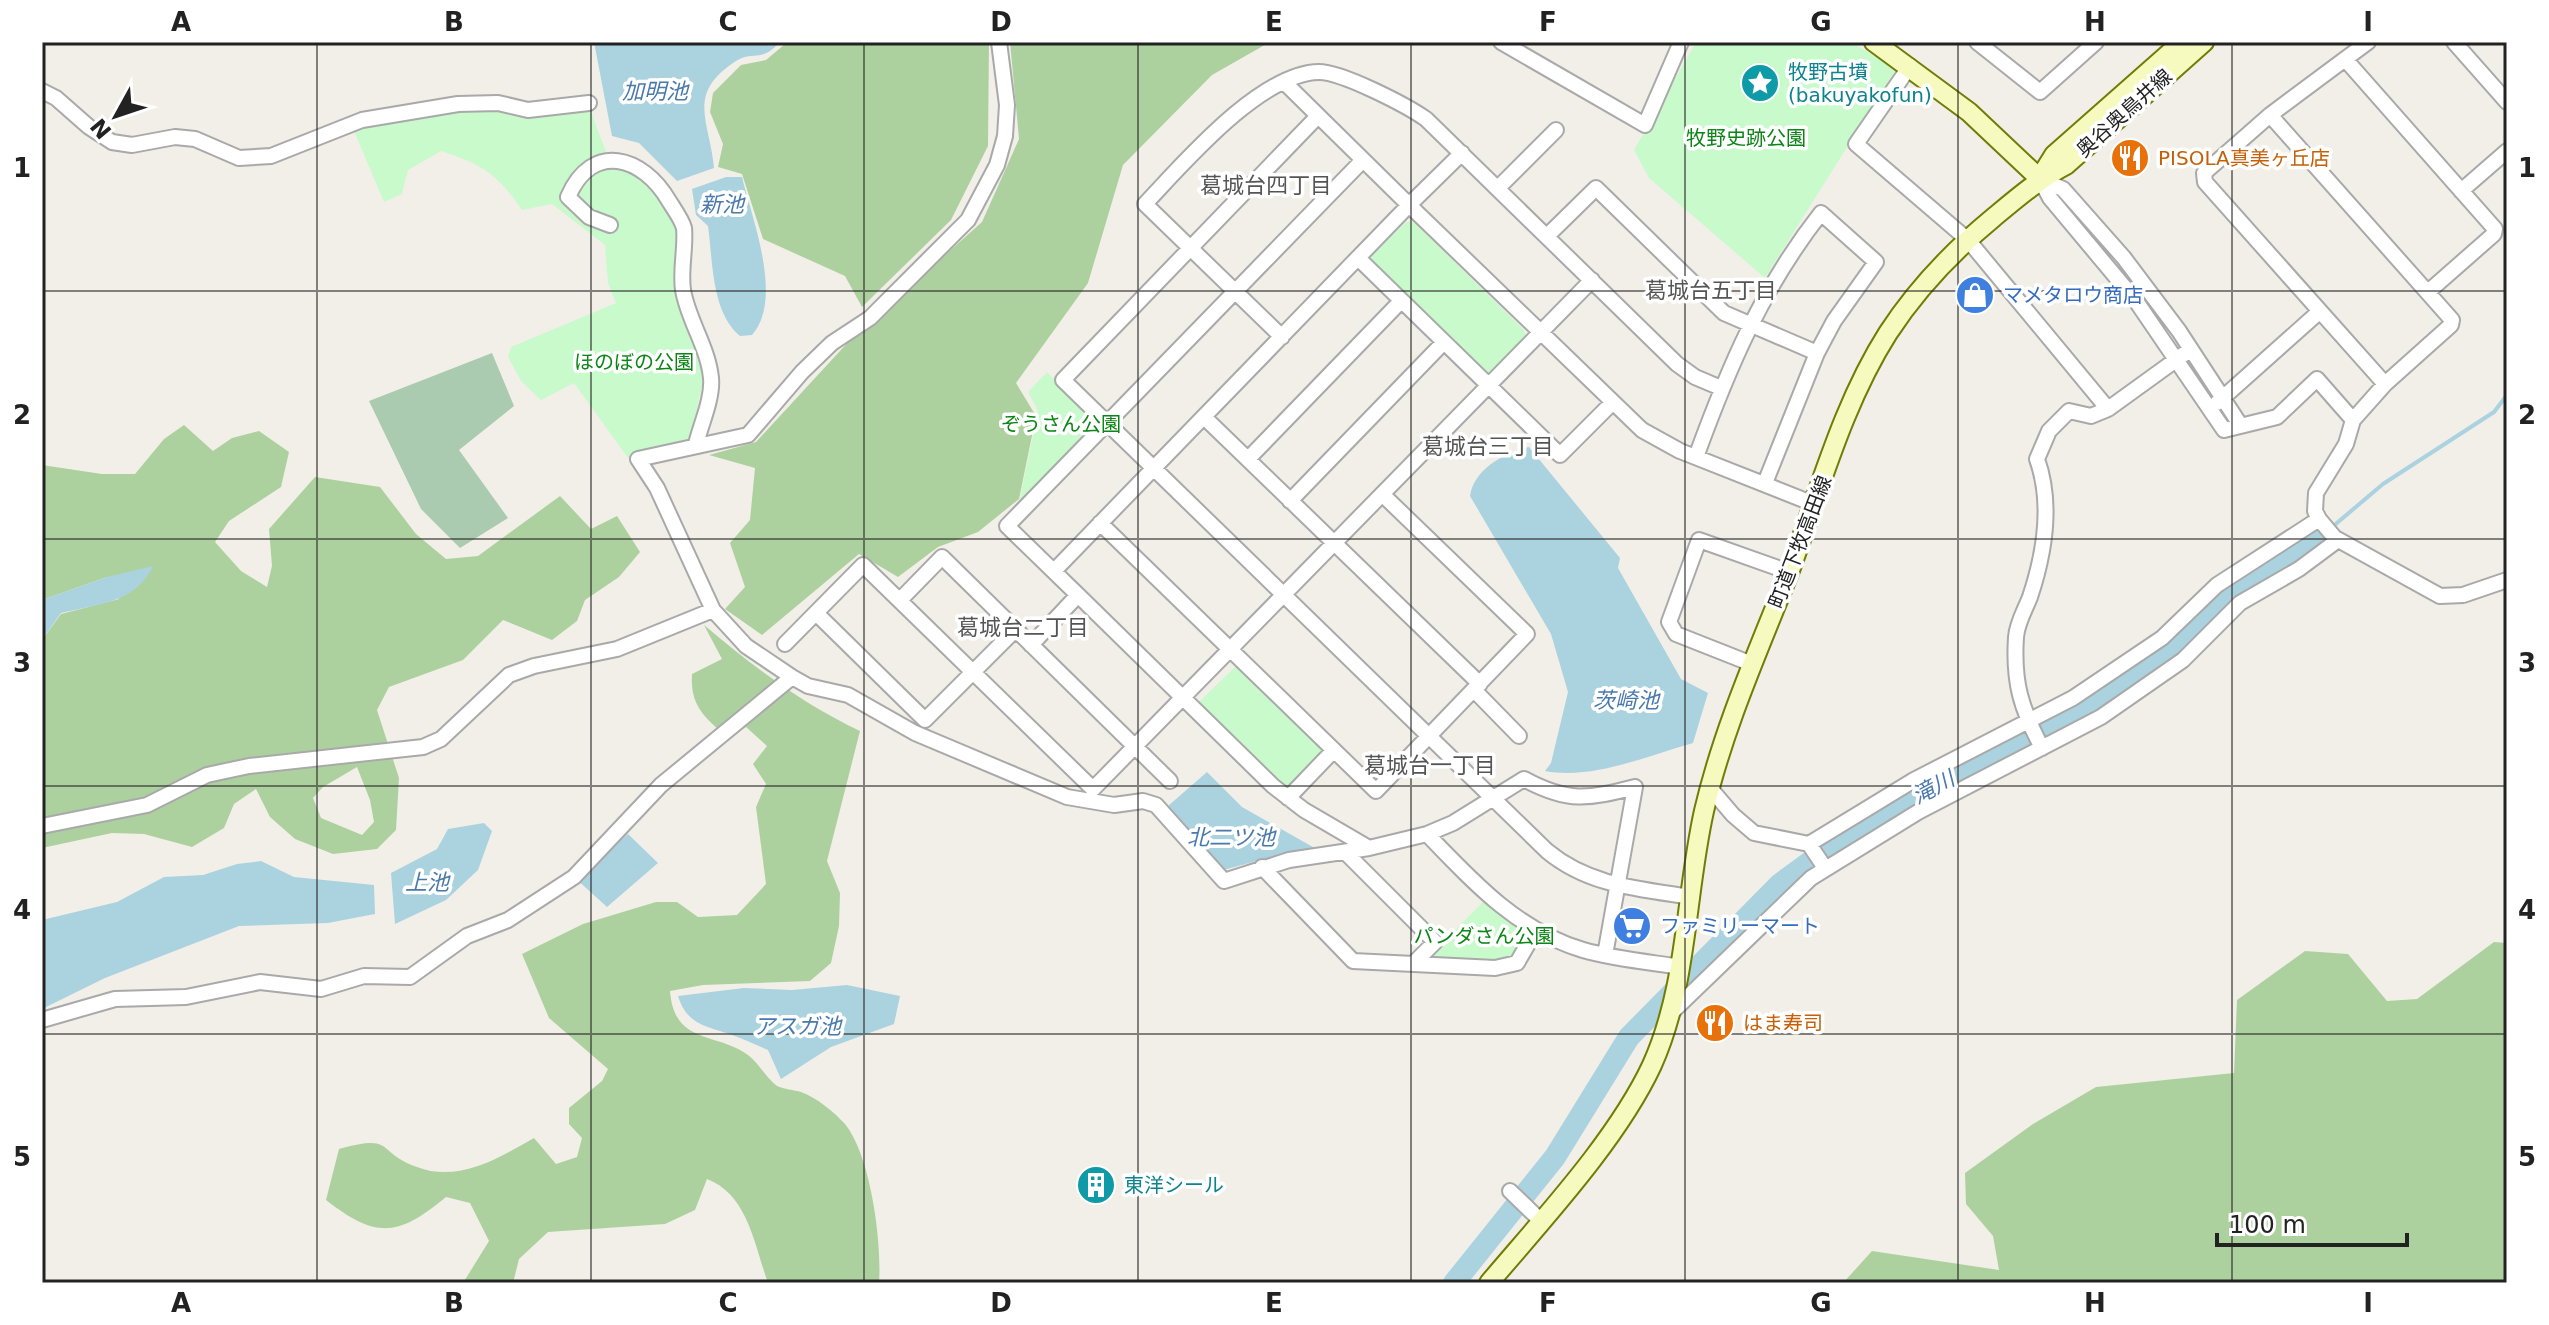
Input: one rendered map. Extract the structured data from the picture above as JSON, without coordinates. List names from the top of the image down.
{
  "streets": {
    "street": ["奥谷奥鳥井線", "町道下牧高田線"]
  },
  "crossings": [
    ["奥谷奥鳥井線", "町道下牧高田線"]
  ],
  "districts": [
    "葛城台四丁目",
    "葛城台五丁目",
    "葛城台三丁目",
    "葛城台二丁目",
    "葛城台一丁目"
  ],
  "water": [
    "加明池",
    "新池",
    "茨崎池",
    "滝川",
    "北二ツ池",
    "上池",
    "アスガ池"
  ],
  "parks": [
    "牧野史跡公園",
    "ほのぼの公園",
    "ぞうさん公園",
    "パンダさん公園"
  ],
  "places": {
    "place": ["牧野古墳 (bakuyakofun)"],
    "restaurant": ["PISOLA真美ヶ丘店", "はま寿司"],
    "shop": ["マメタロウ商店"],
    "supermarket": ["ファミリーマート"],
    "building": ["東洋シール"]
  },
  "scale_bar": "100 m",
  "north": "bottom left",
  "grid": {
    "columns": [
      "A",
      "B",
      "C",
      "D",
      "E",
      "F",
      "G",
      "H",
      "I"
    ],
    "rows": [
      "1",
      "2",
      "3",
      "4",
      "5"
    ]
  }
}
